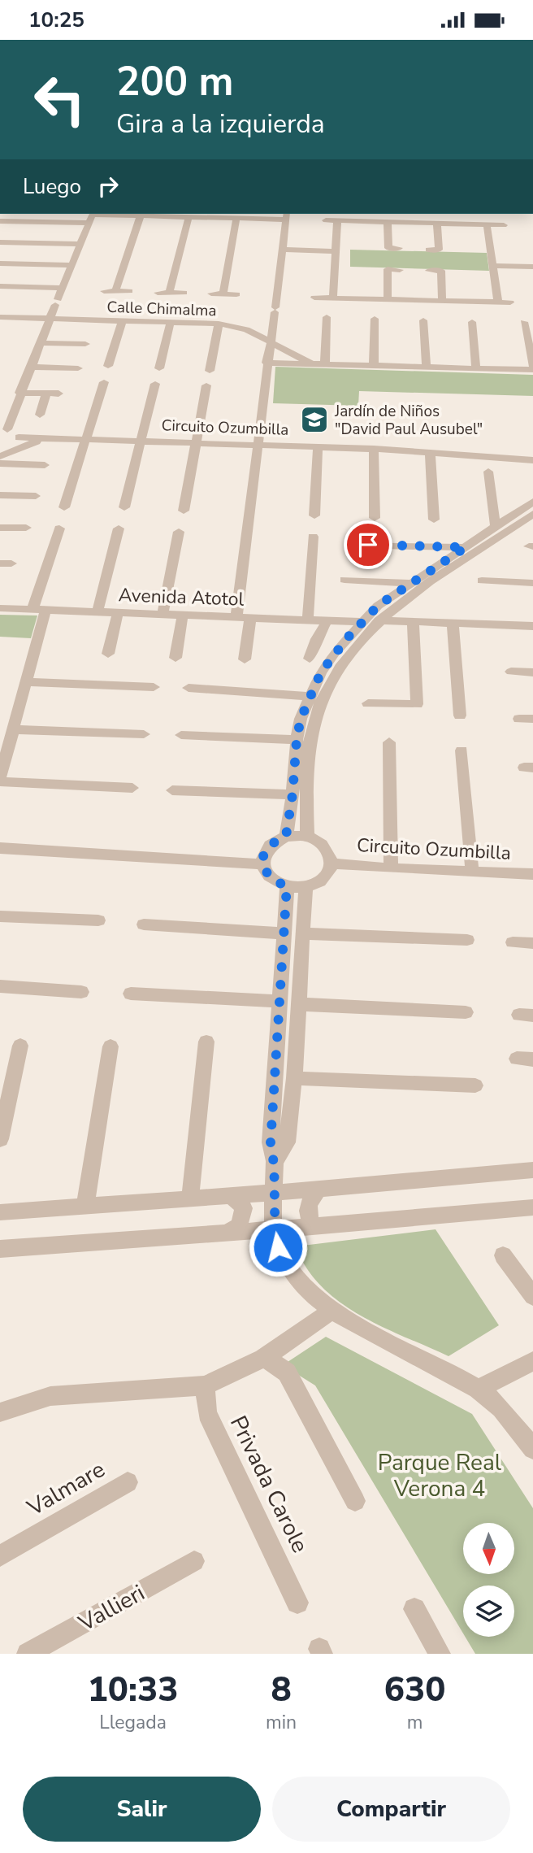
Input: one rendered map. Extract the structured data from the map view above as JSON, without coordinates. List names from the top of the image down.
{
  "streets": {
    "street": [
      "Calle Chimalma",
      "Circuito Ozumbilla",
      "Avenida Atotol",
      "Privada Carole",
      "Valmare",
      "Vallieri"
    ]
  },
  "parks": ["Parque Real Verona 4"],
  "places": {
    "school or university": ["Jardín de Niños \"David Paul Ausubel\""]
  },
  "north": "bottom",
  "page": {
    "status": "10:25",
    "turn": ["200 m", "Gira a la izquierda"],
    "then": "Luego",
    "eta": [
      "10:33",
      "Llegada",
      "8",
      "min",
      "630",
      "m"
    ],
    "buttons": ["Salir", "Compartir"]
  }
}
